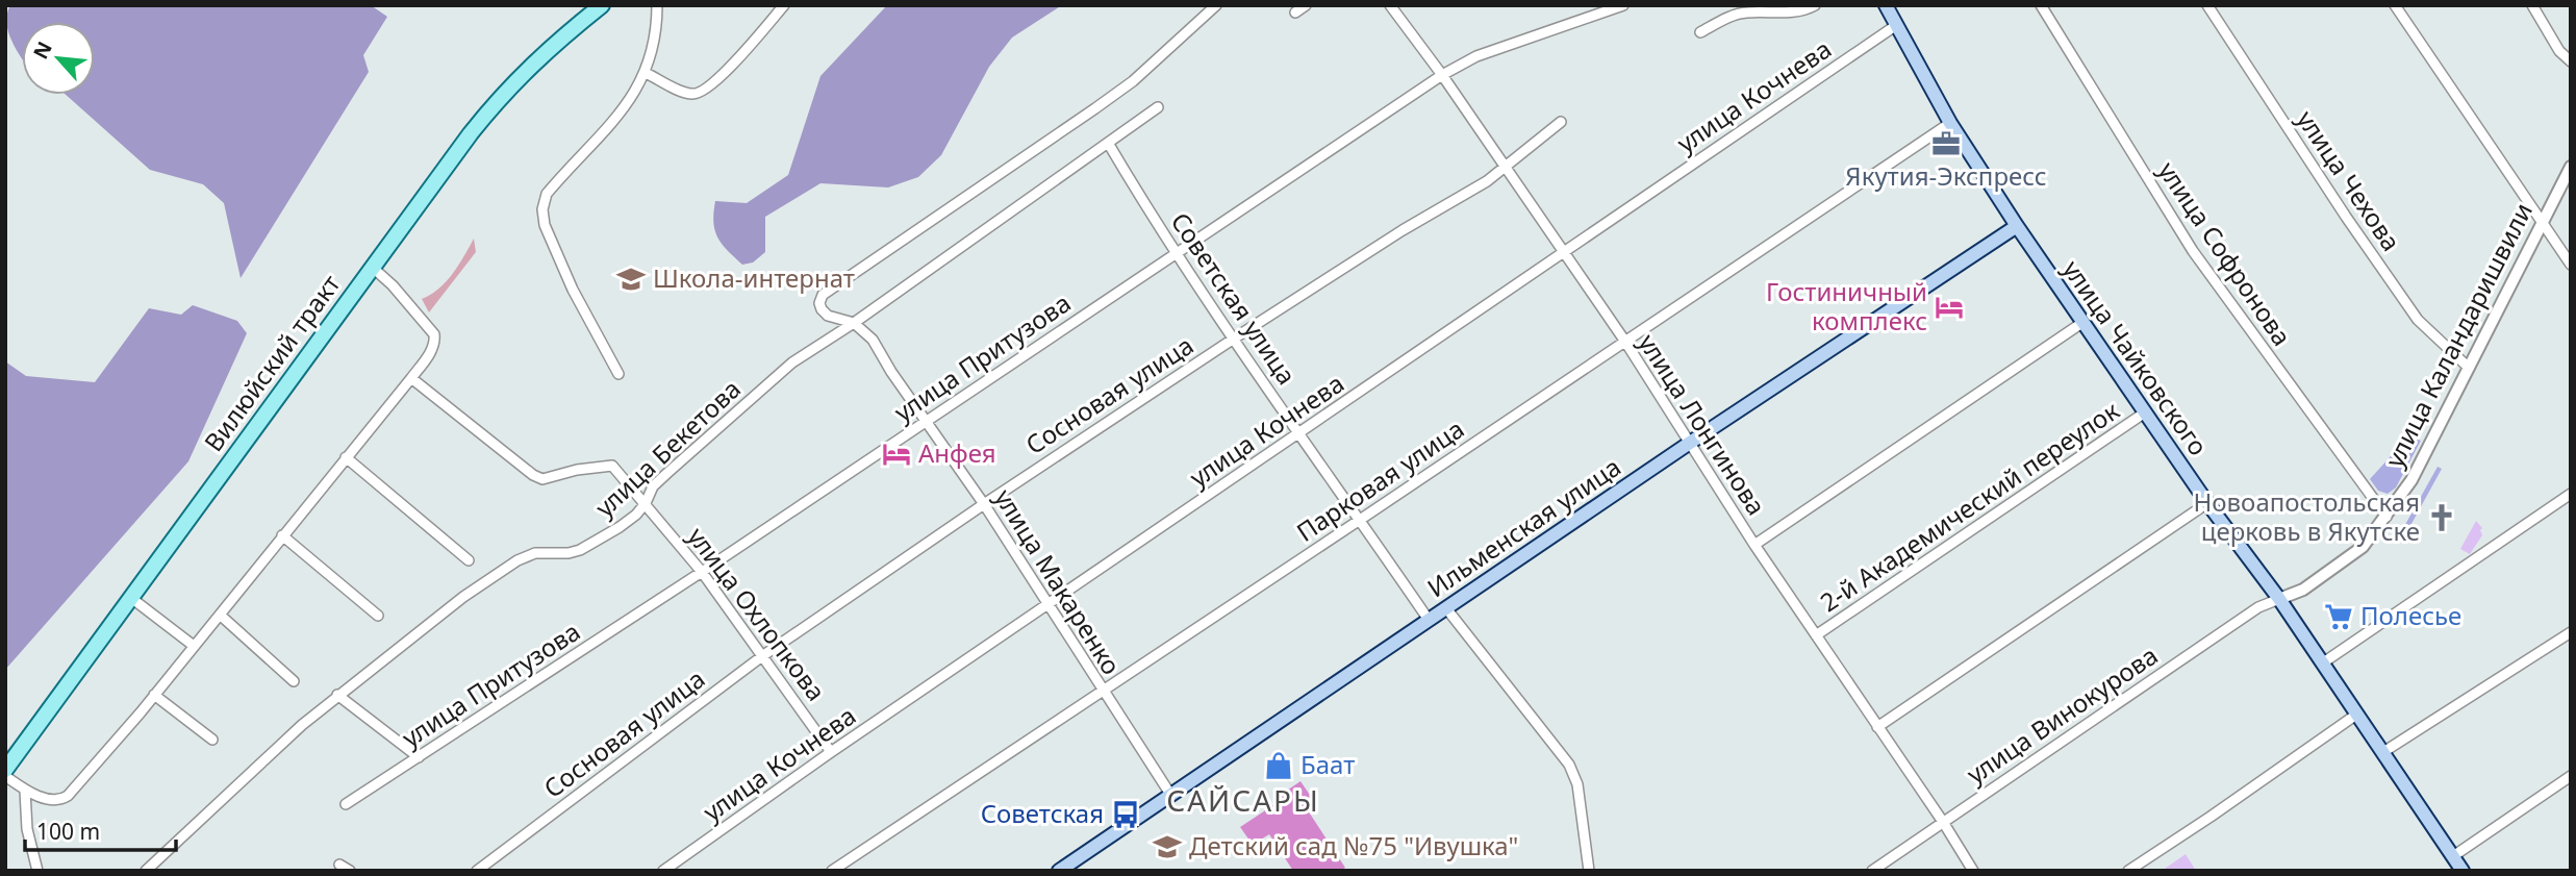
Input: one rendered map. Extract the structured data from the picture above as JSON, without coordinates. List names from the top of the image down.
{
  "streets": {
    "main road": ["улица Чайковского", "Вилюйский тракт", "Ильменская улица"],
    "street": [
      "улица Кочнева",
      "улица Чехова",
      "улица Софронова",
      "Советская улица",
      "улица Каландаришвили",
      "улица Притузова",
      "Сосновая улица",
      "улица Лонгинова",
      "улица Бекетова",
      "Парковая улица",
      "2-й Академический переулок",
      "улица Макаренко",
      "улица Охлопкова",
      "улица Винокурова"
    ]
  },
  "crossings": [
    ["улица Кочнева", "Советская улица"],
    ["улица Кочнева", "улица Чайковского"],
    ["улица Кочнева", "улица Лонгинова"],
    ["улица Кочнева", "улица Макаренко"],
    ["улица Кочнева", "улица Охлопкова"],
    ["улица Чехова", "улица Каландаришвили"],
    ["улица Софронова", "улица Каландаришвили"],
    ["Советская улица", "улица Притузова"],
    ["Советская улица", "Сосновая улица"],
    ["Советская улица", "улица Бекетова"],
    ["Советская улица", "Парковая улица"],
    ["Советская улица", "Ильменская улица"],
    ["улица Каландаришвили", "улица Чайковского"],
    ["улица Каландаришвили", "улица Винокурова"],
    ["улица Притузова", "улица Лонгинова"],
    ["улица Притузова", "улица Макаренко"],
    ["улица Притузова", "улица Охлопкова"],
    ["улица Чайковского", "Парковая улица"],
    ["улица Чайковского", "2-й Академический переулок"],
    ["улица Чайковского", "Ильменская улица"],
    ["улица Чайковского", "улица Винокурова"],
    ["Сосновая улица", "улица Лонгинова"],
    ["Сосновая улица", "улица Макаренко"],
    ["Сосновая улица", "улица Охлопкова"],
    ["улица Лонгинова", "Парковая улица"],
    ["улица Лонгинова", "2-й Академический переулок"],
    ["улица Лонгинова", "Ильменская улица"],
    ["улица Лонгинова", "улица Винокурова"],
    ["улица Бекетова", "улица Макаренко"],
    ["улица Бекетова", "улица Охлопкова"],
    ["Парковая улица", "улица Макаренко"],
    ["Ильменская улица", "улица Макаренко"]
  ],
  "districts": ["САЙСАРЫ"],
  "places": {
    "office": ["Якутия-Экспресс"],
    "school or university": ["Школа-интернат", "Детский сад №75 \"Ивушка\""],
    "hotel": ["Гостиничный комплекс", "Анфея"],
    "church": ["Новоапостольская церковь в Якутске"],
    "supermarket": ["Полесье"],
    "shop": ["Баат"],
    "bus stop": ["Советская"]
  },
  "scale_bar": "100 m",
  "north": "top left"
}
